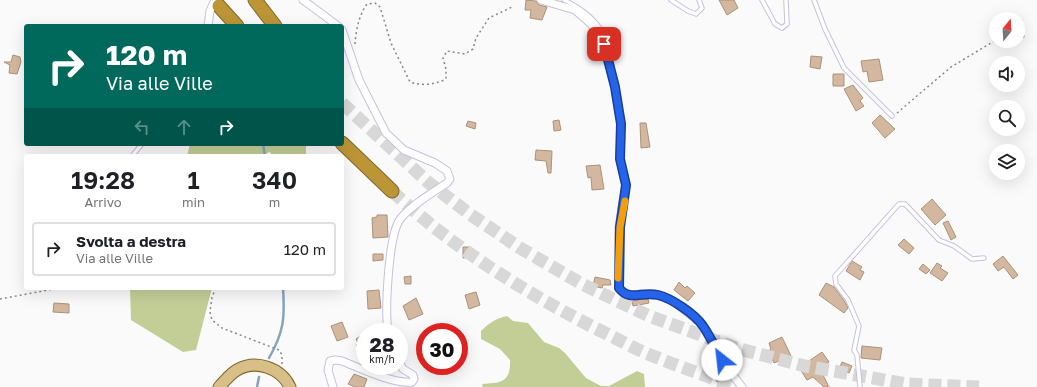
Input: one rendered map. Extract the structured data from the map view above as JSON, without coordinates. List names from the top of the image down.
{
  "north": "top",
  "page": {
    "turn": ["120 m", "Via alle Ville"],
    "eta": [
      "19:28",
      "Arrivo",
      "1",
      "min",
      "340",
      "m"
    ],
    "list": [
      {
        "name": "Svolta a destra",
        "note": "Via alle Ville",
        "value": "120 m"
      }
    ],
    "speed": "28 km/h",
    "limit": "30"
  }
}
